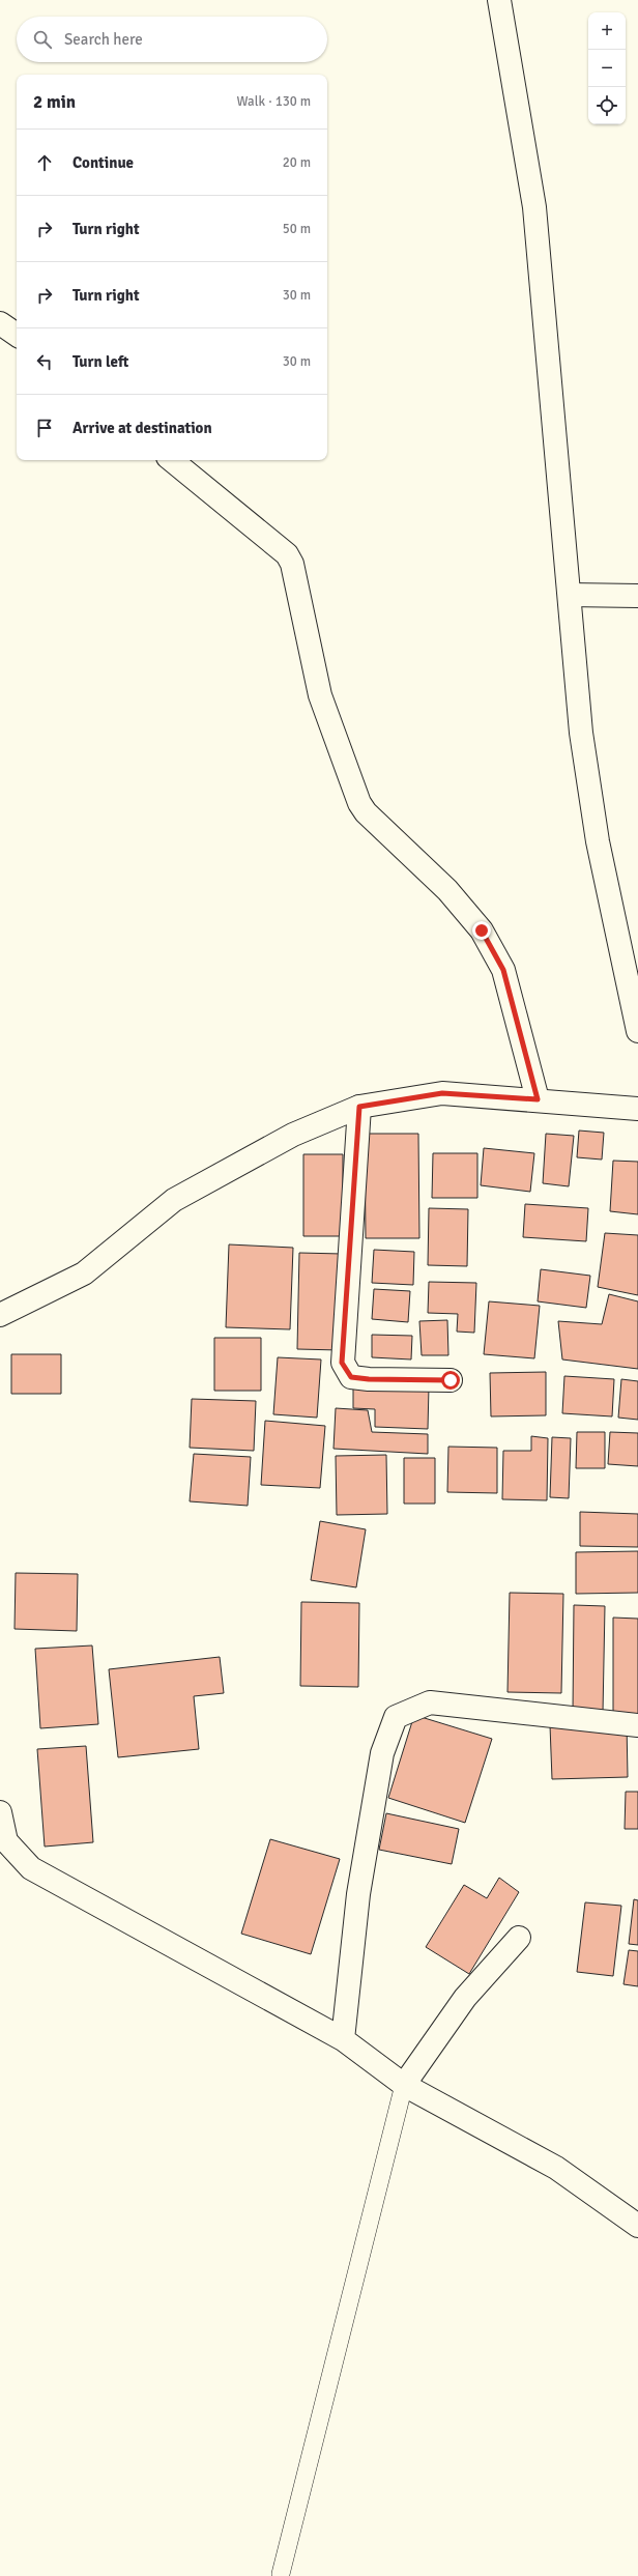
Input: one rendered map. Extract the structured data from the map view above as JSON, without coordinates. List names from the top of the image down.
{
  "page": {
    "map_buttons": ["+", "−"],
    "search": "Search here",
    "heading": ["2 min", "Walk · 130 m"],
    "list": [
      ["Continue", "20 m"],
      ["Turn right", "50 m"],
      ["Turn right", "30 m"],
      ["Turn left", "30 m"],
      "Arrive at destination"
    ]
  }
}
